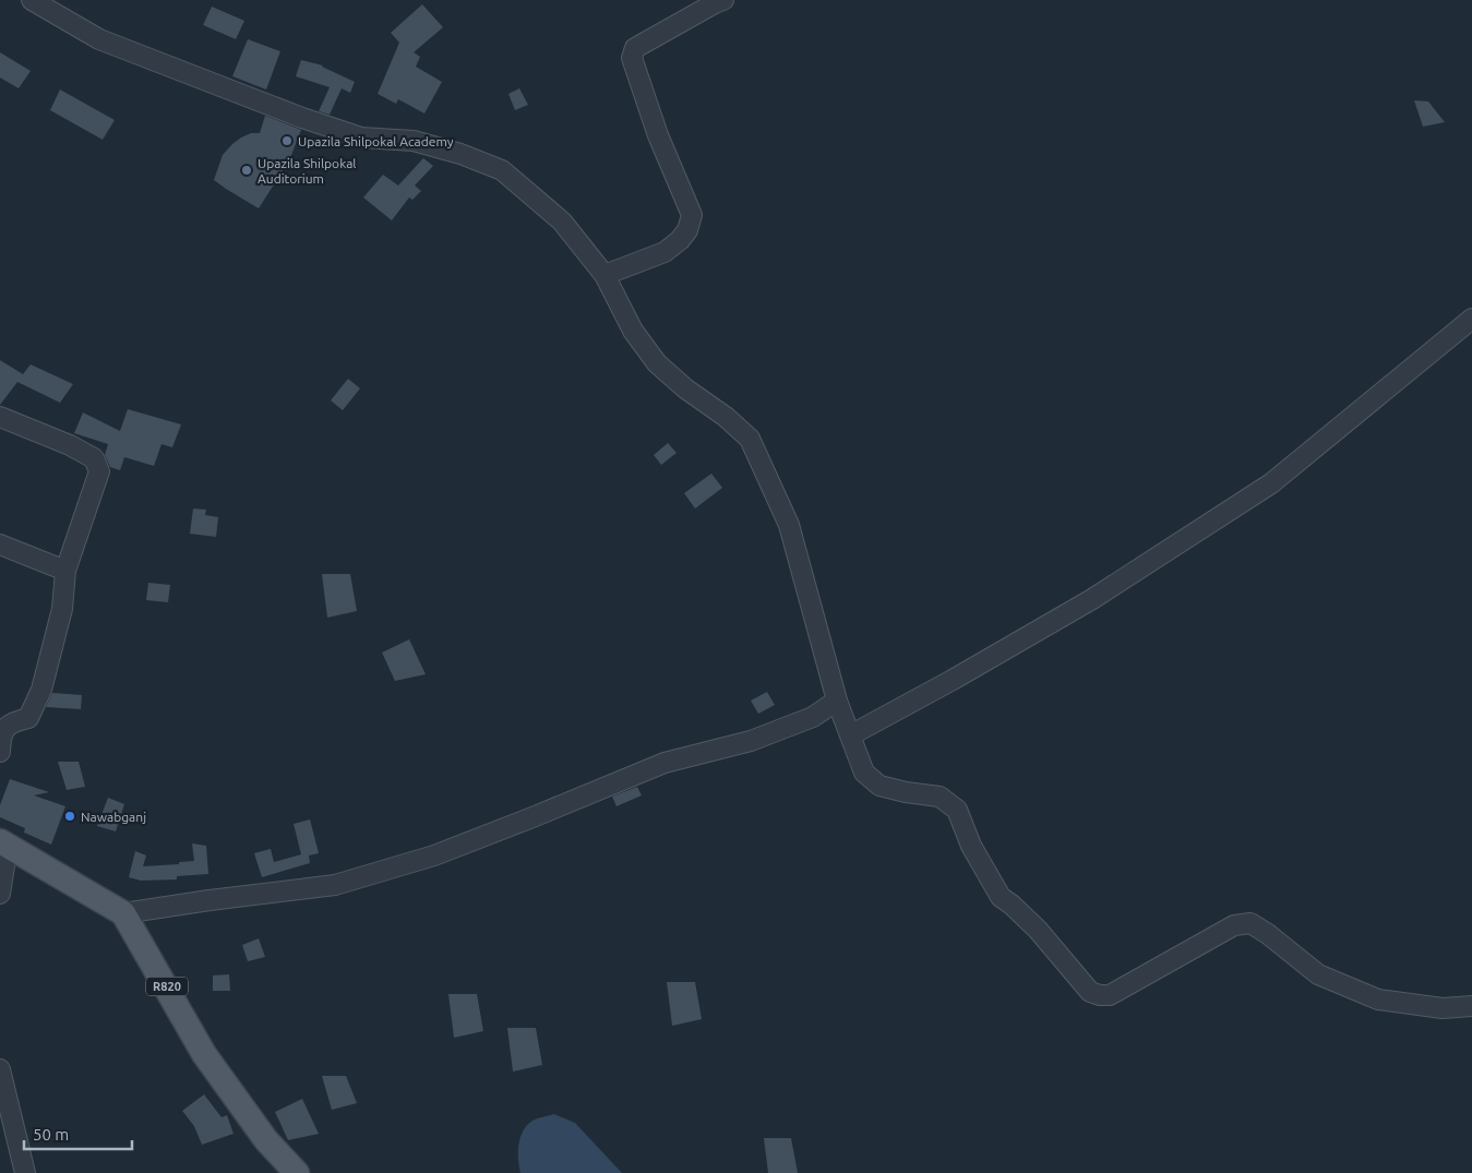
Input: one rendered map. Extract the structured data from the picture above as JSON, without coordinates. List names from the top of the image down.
{
  "streets": {
    "main road": ["R820"]
  },
  "places": ["Upazila Shilpokal Academy", "Upazila Shilpokal Auditorium", "Nawabganj"],
  "scale_bar": "50 m"
}
